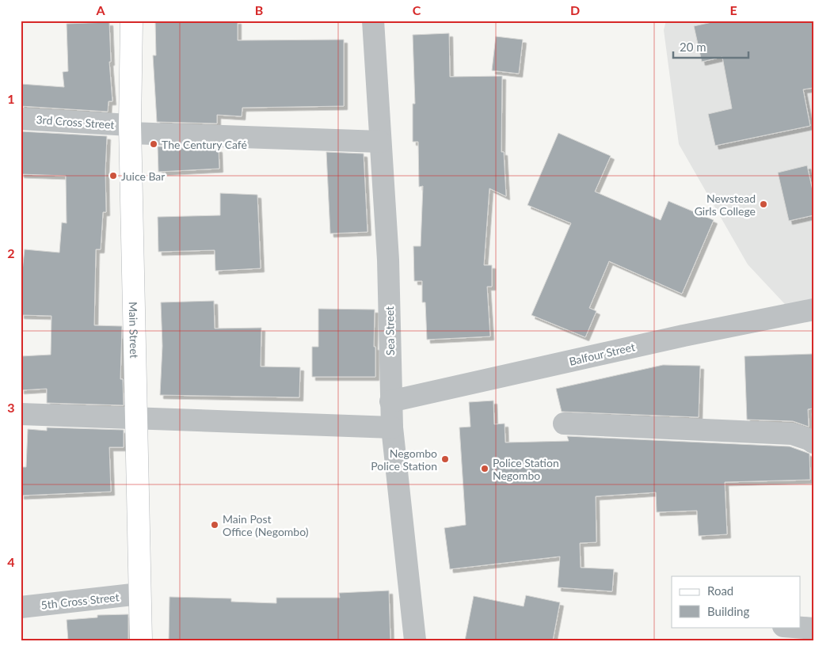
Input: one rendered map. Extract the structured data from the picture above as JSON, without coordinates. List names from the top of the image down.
{
  "streets": {
    "main road": ["Main Street"],
    "street": [
      "3rd Cross Street",
      "Sea Street",
      "Balfour Street",
      "5th Cross Street"
    ]
  },
  "crossings": [
    ["3rd Cross Street", "Main Street"],
    ["3rd Cross Street", "Sea Street"],
    ["Main Street", "5th Cross Street"],
    ["Sea Street", "Balfour Street"]
  ],
  "places": [
    "The Century Café",
    "Juice Bar",
    "Newstead Girls College",
    "Negombo Police Station",
    "Police Station Negombo",
    "Main Post Office (Negombo)"
  ],
  "legend": ["Road", "Building"],
  "scale_bar": "20 m",
  "grid": {
    "columns": [
      "A",
      "B",
      "C",
      "D",
      "E"
    ],
    "rows": [
      "1",
      "2",
      "3",
      "4"
    ]
  }
}
